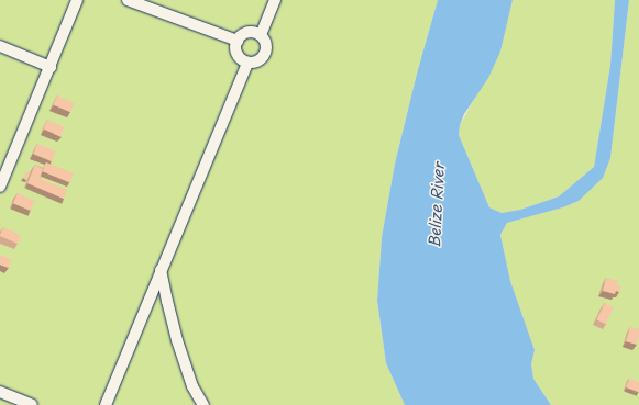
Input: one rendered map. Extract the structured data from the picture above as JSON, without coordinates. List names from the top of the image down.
{
  "water": ["Belize River"]
}
